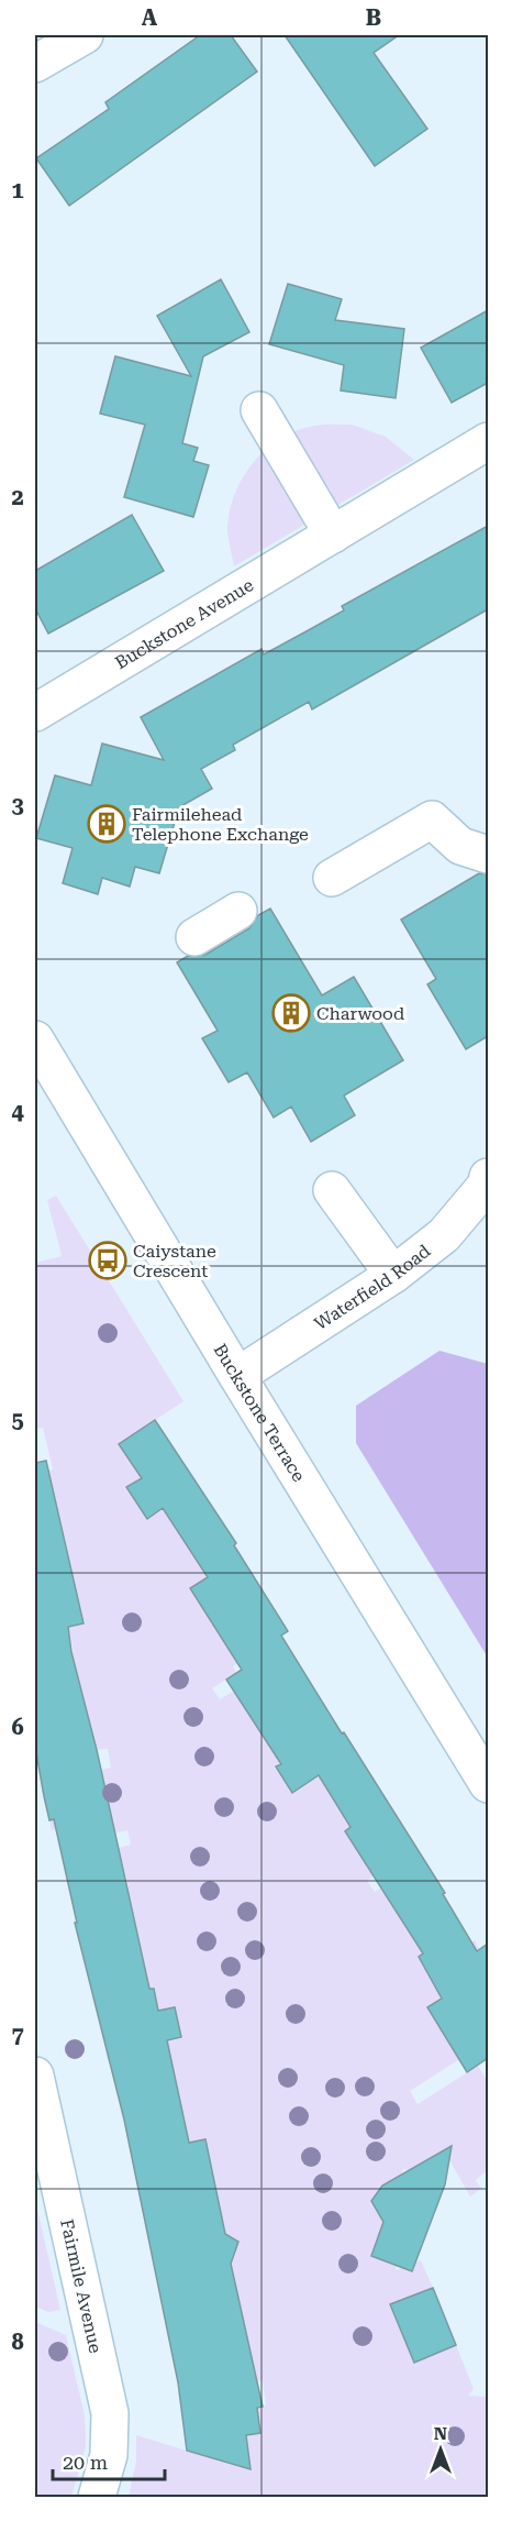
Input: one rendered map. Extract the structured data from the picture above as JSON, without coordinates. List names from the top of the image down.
{
  "streets": {
    "street": [
      "Buckstone Avenue",
      "Waterfield Road",
      "Buckstone Terrace",
      "Fairmile Avenue"
    ]
  },
  "crossings": [
    ["Waterfield Road", "Buckstone Terrace"]
  ],
  "places": {
    "building": ["Fairmilehead Telephone Exchange", "Charwood"],
    "bus stop": ["Caiystane Crescent"]
  },
  "scale_bar": "20 m",
  "north": "top",
  "grid": {
    "columns": ["A", "B"],
    "rows": [
      "1",
      "2",
      "3",
      "4",
      "5",
      "6",
      "7",
      "8"
    ]
  }
}
